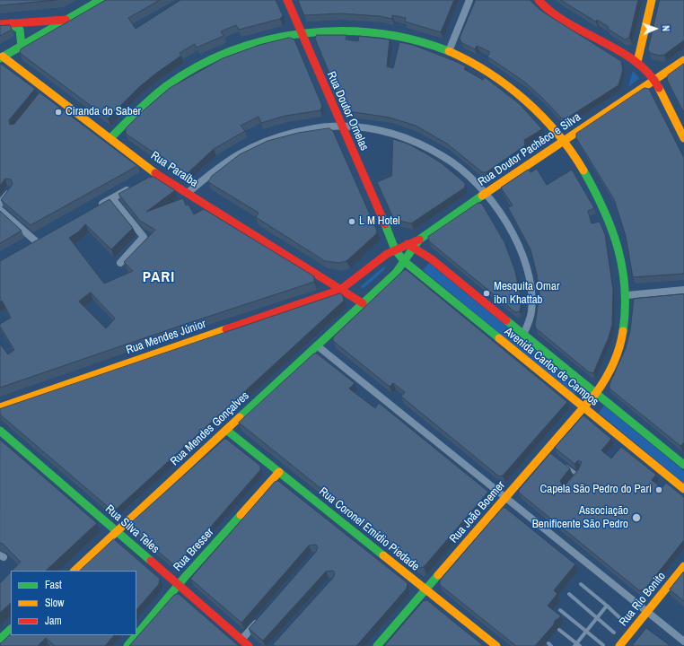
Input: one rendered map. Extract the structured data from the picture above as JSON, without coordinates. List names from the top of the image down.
{
  "streets": {
    "street": [
      "Rua Doutor Ornelas",
      "Rua Doutor Pachêco e Silva",
      "Rua Paraíba",
      "Rua Mendes Júnior",
      "Avenida Carlos de Campos",
      "Rua Mendes Gonçalves",
      "Rua João Boemer",
      "Rua Silva Teles",
      "Rua Coronel Emídio Piedade",
      "Rua Bresser",
      "Rua Rio Bonito"
    ]
  },
  "crossings": [
    ["Rua Doutor Ornelas", "Rua Doutor Pachêco e Silva"],
    ["Rua Doutor Ornelas", "Rua Mendes Júnior"],
    ["Rua Doutor Ornelas", "Avenida Carlos de Campos"],
    ["Rua Doutor Ornelas", "Rua Mendes Gonçalves"],
    ["Rua Doutor Ornelas", "Rua João Boemer"],
    ["Rua Doutor Pachêco e Silva", "Rua Mendes Júnior"],
    ["Rua Doutor Pachêco e Silva", "Avenida Carlos de Campos"],
    ["Rua Doutor Pachêco e Silva", "Rua Mendes Gonçalves"],
    ["Rua Doutor Pachêco e Silva", "Rua João Boemer"],
    ["Rua Paraíba", "Rua Mendes Júnior"],
    ["Rua Paraíba", "Rua Mendes Gonçalves"],
    ["Rua Paraíba", "Rua João Boemer"],
    ["Avenida Carlos de Campos", "Rua Mendes Gonçalves"],
    ["Avenida Carlos de Campos", "Rua João Boemer"],
    ["Rua Mendes Gonçalves", "Rua Silva Teles"],
    ["Rua Mendes Gonçalves", "Rua Coronel Emídio Piedade"],
    ["Rua João Boemer", "Rua Coronel Emídio Piedade"],
    ["Rua Silva Teles", "Rua Bresser"],
    ["Rua Coronel Emídio Piedade", "Rua Bresser"]
  ],
  "districts": ["PARI"],
  "places": [
    "Ciranda do Saber",
    "L M Hotel",
    "Mesquita Omar ibn Khattab",
    "Capela São Pedro do Pari",
    "Associação Benificente São Pedro"
  ],
  "legend": ["Fast", "Slow", "Jam"],
  "north": "right"
}
